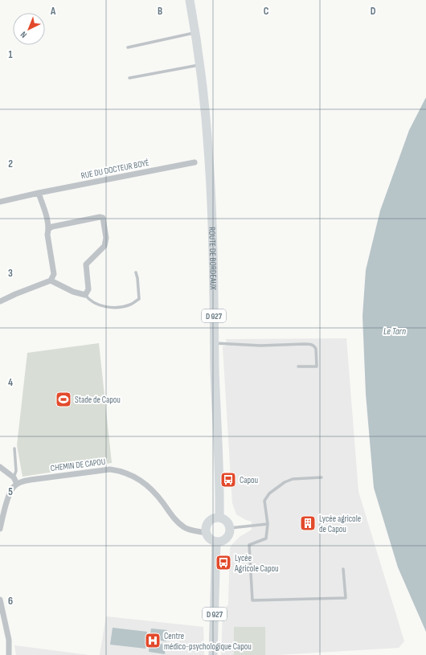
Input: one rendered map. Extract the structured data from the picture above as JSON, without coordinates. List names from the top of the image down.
{
  "streets": {
    "main road": ["ROUTE DE BORDEAUX", "D 927"],
    "street": ["RUE DU DOCTEUR BOYÉ", "CHEMIN DE CAPOU"]
  },
  "crossings": [
    ["ROUTE DE BORDEAUX", "D 927"],
    ["ROUTE DE BORDEAUX", "CHEMIN DE CAPOU"],
    ["D 927", "CHEMIN DE CAPOU"]
  ],
  "water": ["Le Tarn"],
  "places": {
    "sports": ["Stade de Capou"],
    "bus stop": ["Capou", "Lycée Agricole Capou"],
    "building": ["Lycée agricole de Capou"],
    "hospital": ["Centre médico-psychologique Capou"]
  },
  "north": "bottom left",
  "grid": {
    "columns": [
      "A",
      "B",
      "C",
      "D"
    ],
    "rows": [
      "1",
      "2",
      "3",
      "4",
      "5",
      "6"
    ]
  }
}
